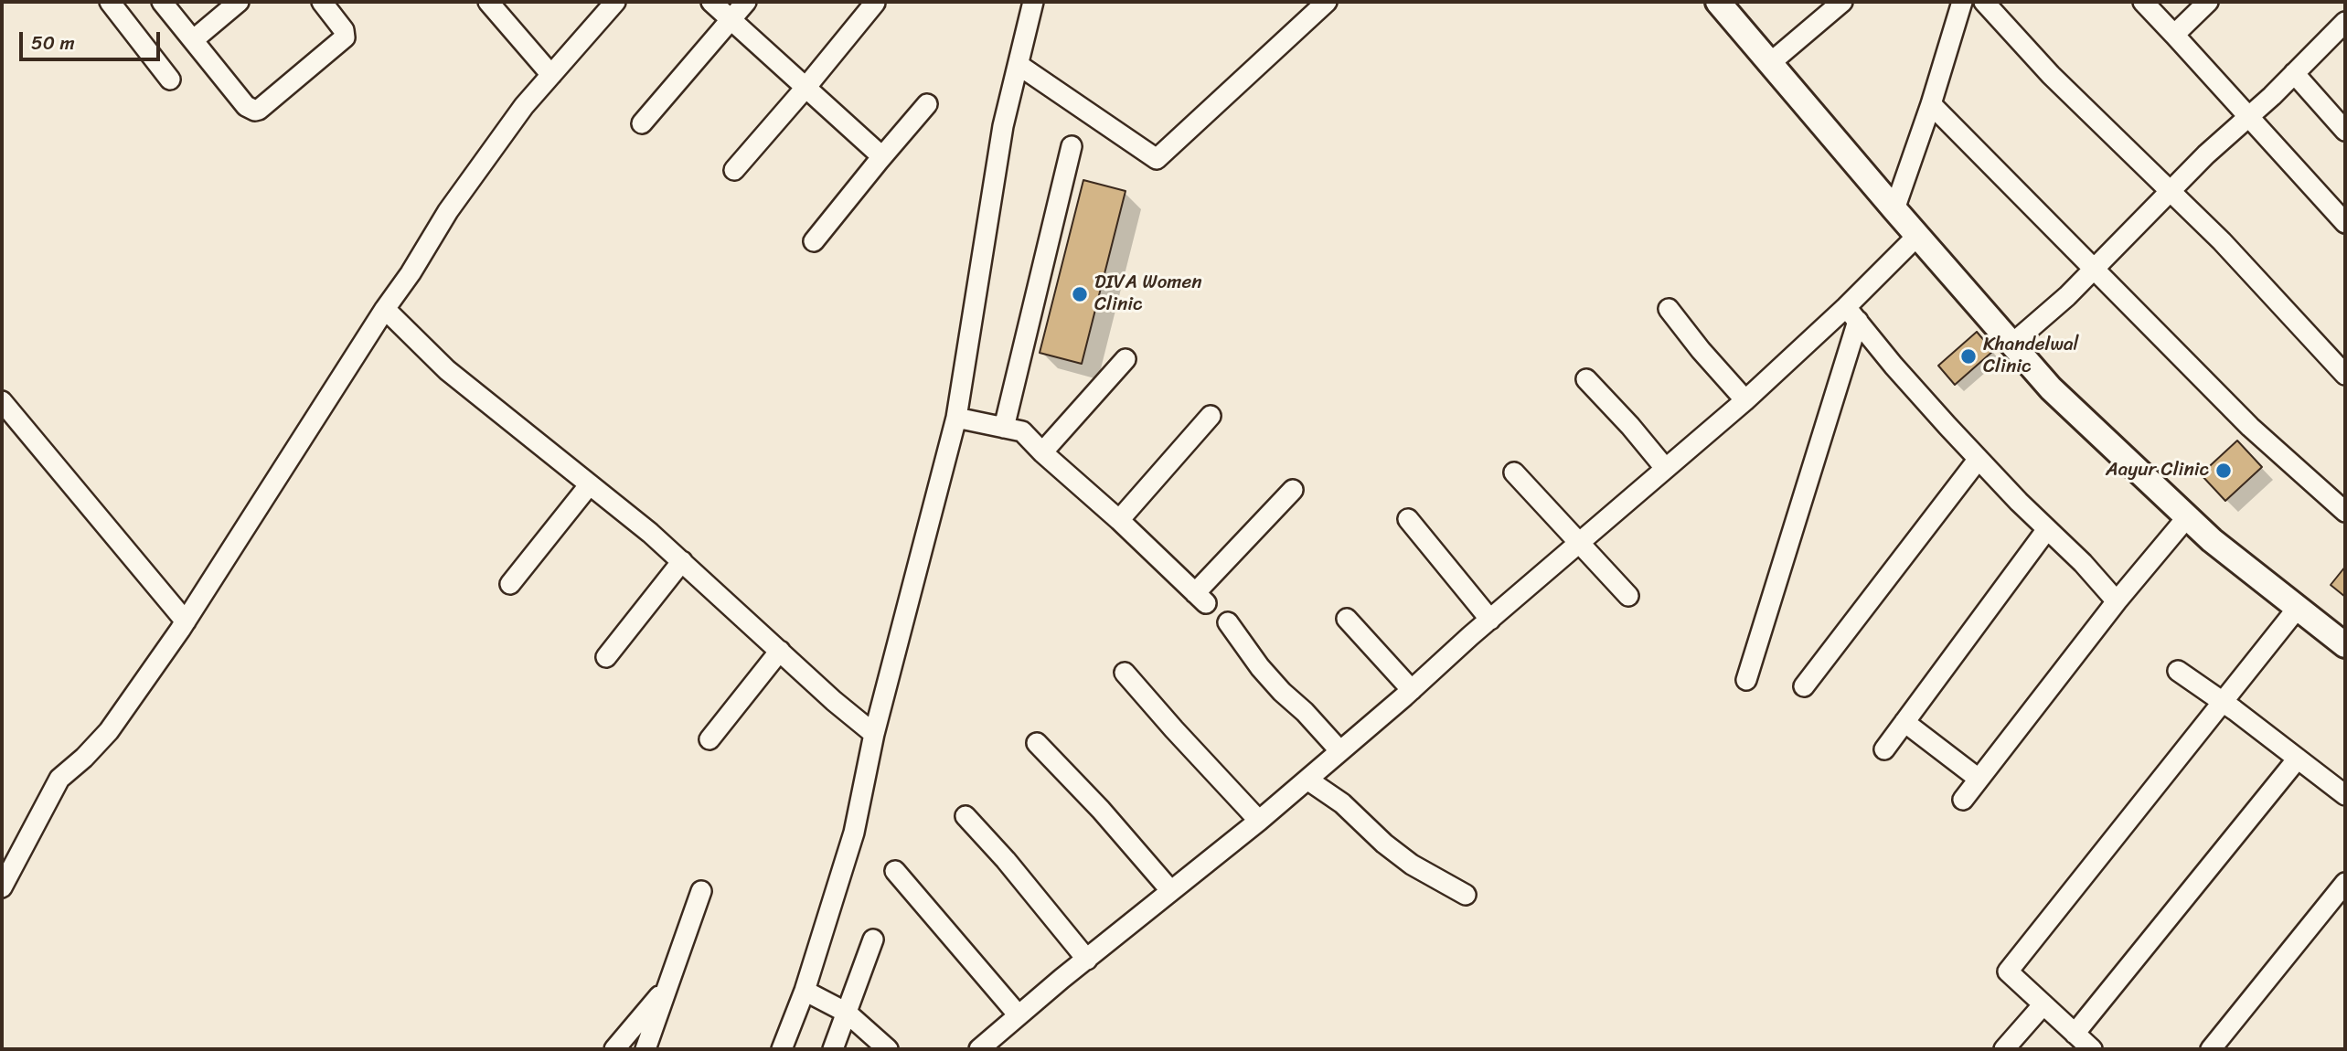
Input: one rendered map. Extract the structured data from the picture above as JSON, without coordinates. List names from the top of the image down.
{
  "places": ["DIVA Women Clinic", "Khandelwal Clinic", "Aayur Clinic"],
  "scale_bar": "50 m"
}
